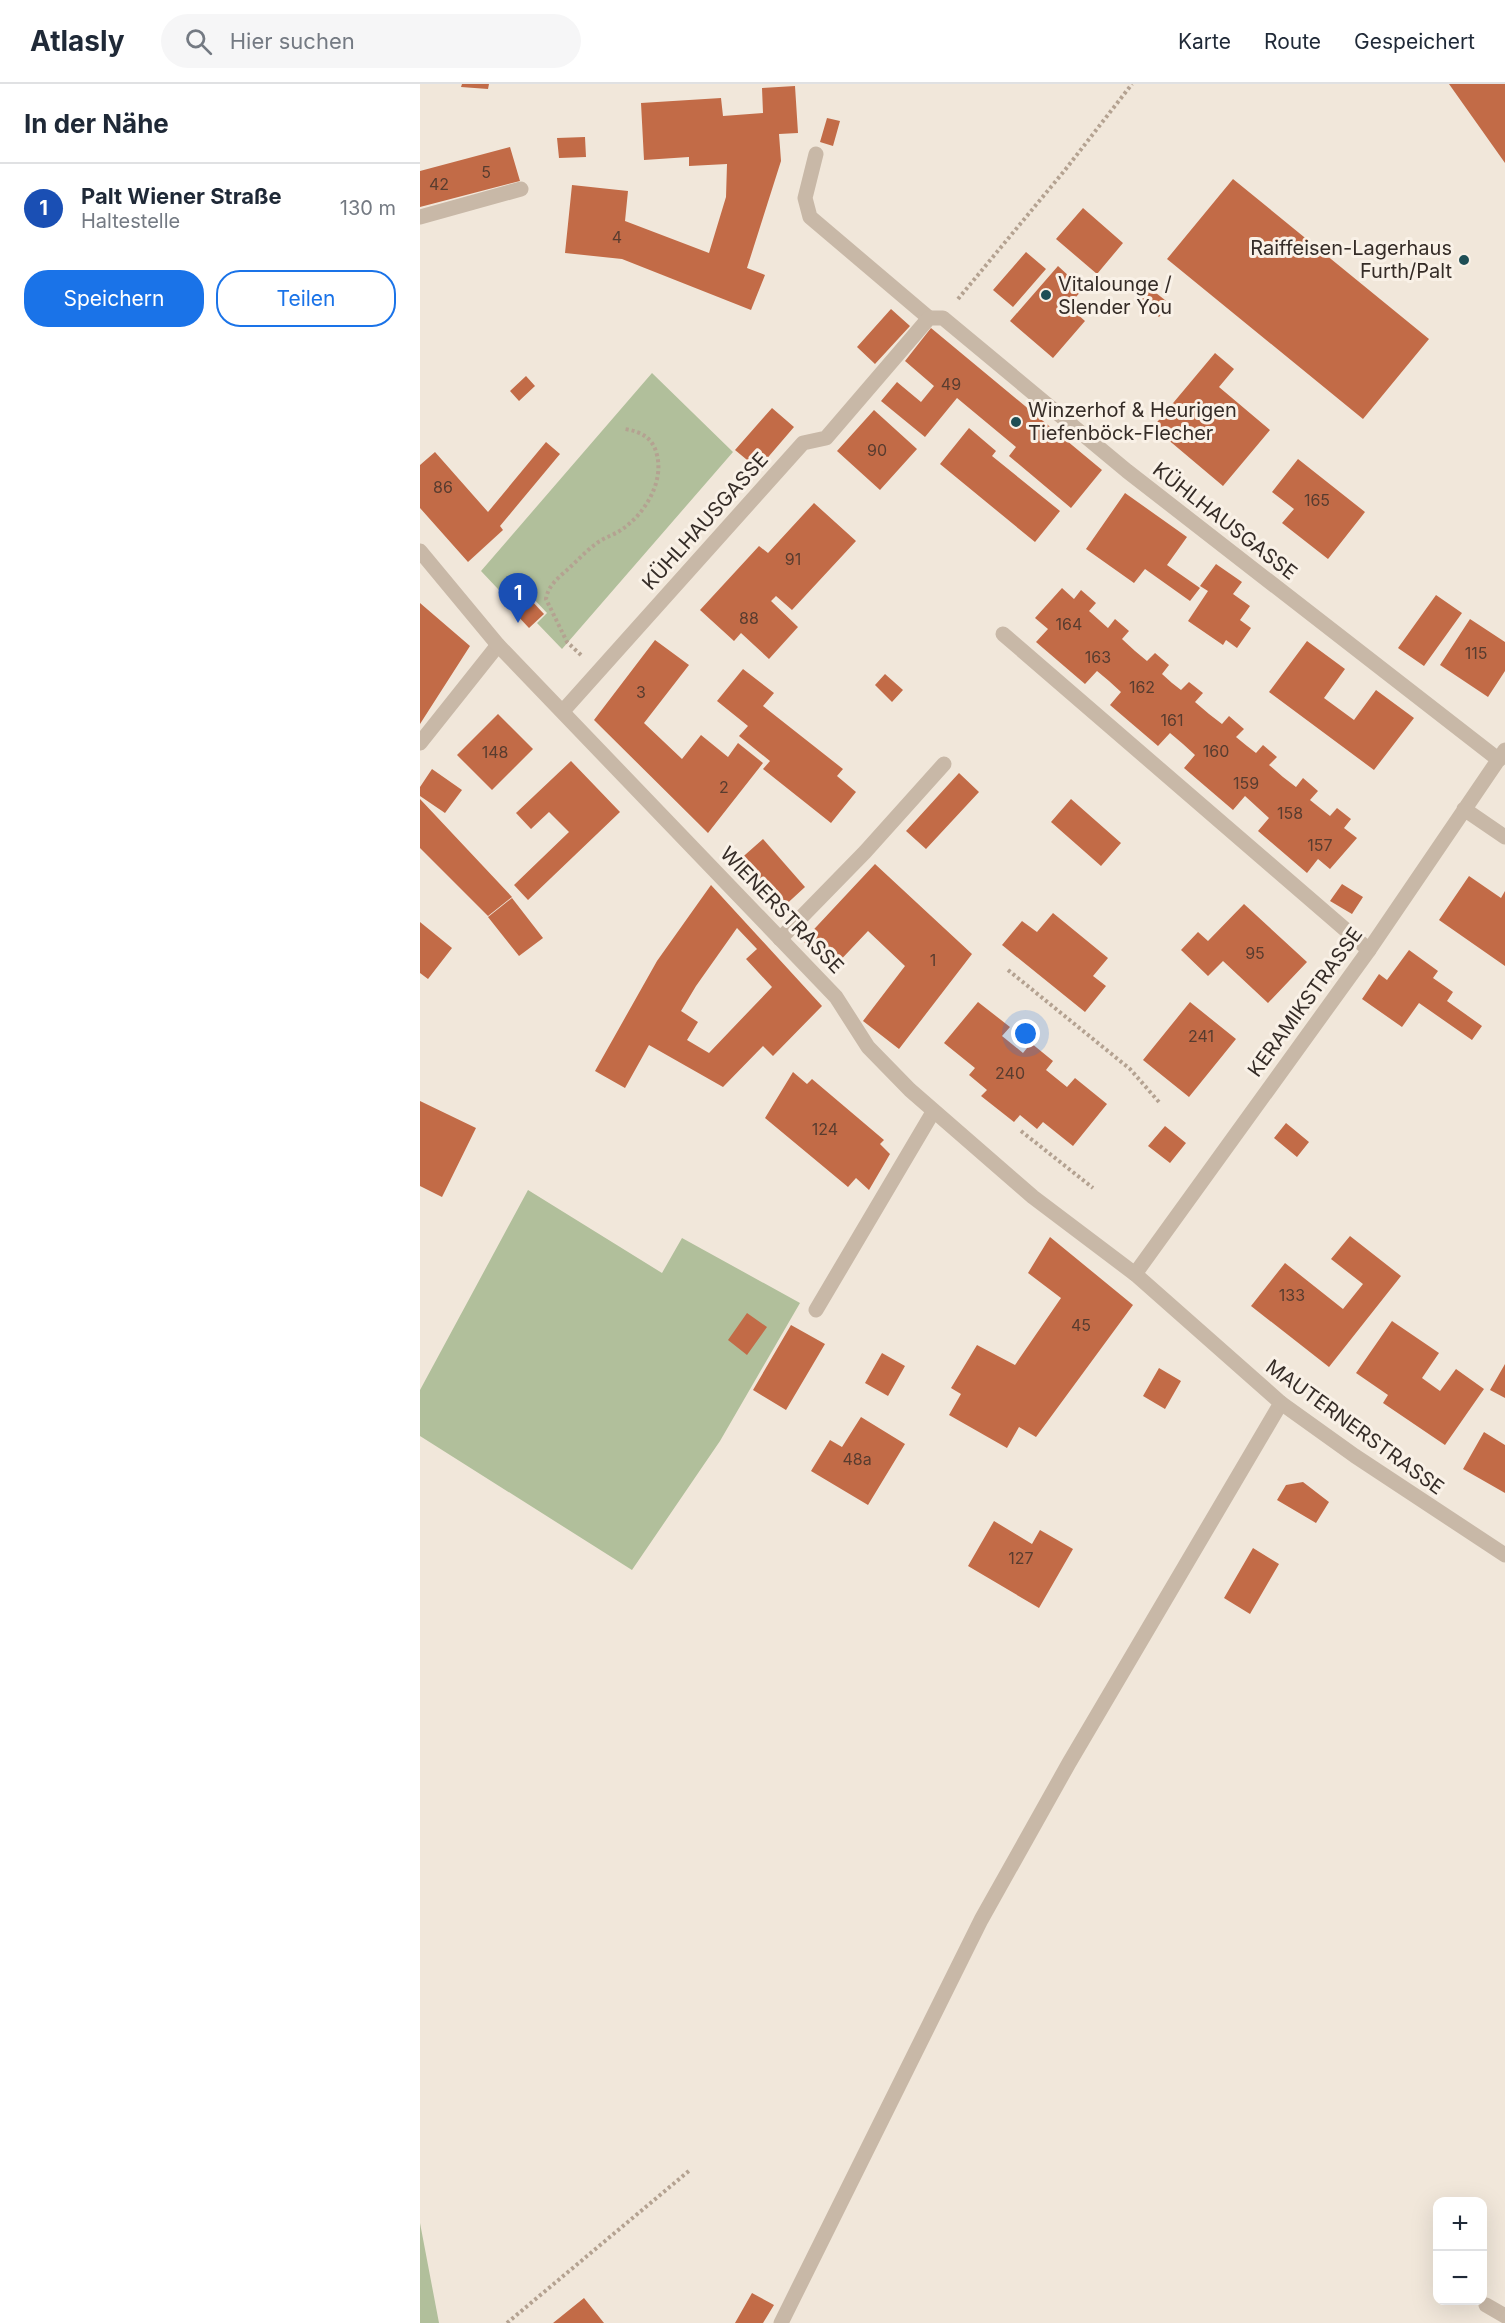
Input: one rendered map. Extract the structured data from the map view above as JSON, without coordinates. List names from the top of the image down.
{
  "streets": {
    "street": [
      "KÜHLHAUSGASSE",
      "WIENERSTRASSE",
      "KERAMIKSTRASSE",
      "MAUTERNERSTRASSE"
    ]
  },
  "crossings": [
    ["KÜHLHAUSGASSE", "WIENERSTRASSE"],
    ["KÜHLHAUSGASSE", "KERAMIKSTRASSE"],
    ["WIENERSTRASSE", "KERAMIKSTRASSE"],
    ["WIENERSTRASSE", "MAUTERNERSTRASSE"],
    ["KERAMIKSTRASSE", "MAUTERNERSTRASSE"]
  ],
  "places": ["Raiffeisen-Lagerhaus Furth/Palt", "Vitalounge / Slender You", "Winzerhof & Heurigen Tiefenböck-Flecher"],
  "house_numbers": [
    "5",
    "42",
    "4",
    "49",
    "90",
    "86",
    "165",
    "91",
    "88",
    "164",
    "115",
    "163",
    "162",
    "3",
    "161",
    "160",
    "148",
    "159",
    "2",
    "158",
    "157",
    "95",
    "1",
    "241",
    "240",
    "124",
    "133",
    "45",
    "48a",
    "127"
  ],
  "page": {
    "header": "Atlasly",
    "search": "Hier suchen",
    "nav": ["Karte", "Route", "Gespeichert"],
    "heading": "In der Nähe",
    "list": [
      {
        "mark": "1",
        "name": "Palt Wiener Straße",
        "note": "Haltestelle",
        "value": "130 m"
      }
    ],
    "buttons": ["Speichern", "Teilen"],
    "pins": "1",
    "map_buttons": ["+", "−"]
  }
}
